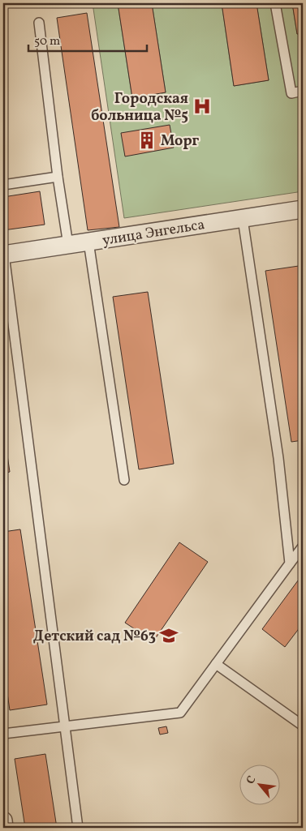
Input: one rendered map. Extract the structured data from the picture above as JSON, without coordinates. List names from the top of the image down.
{
  "streets": {
    "street": ["улица Энгельса"]
  },
  "places": {
    "hospital": ["Городская больница №5"],
    "building": ["Морг"],
    "school or university": ["Детский сад №63"]
  },
  "scale_bar": "50 m",
  "north": "top left"
}
